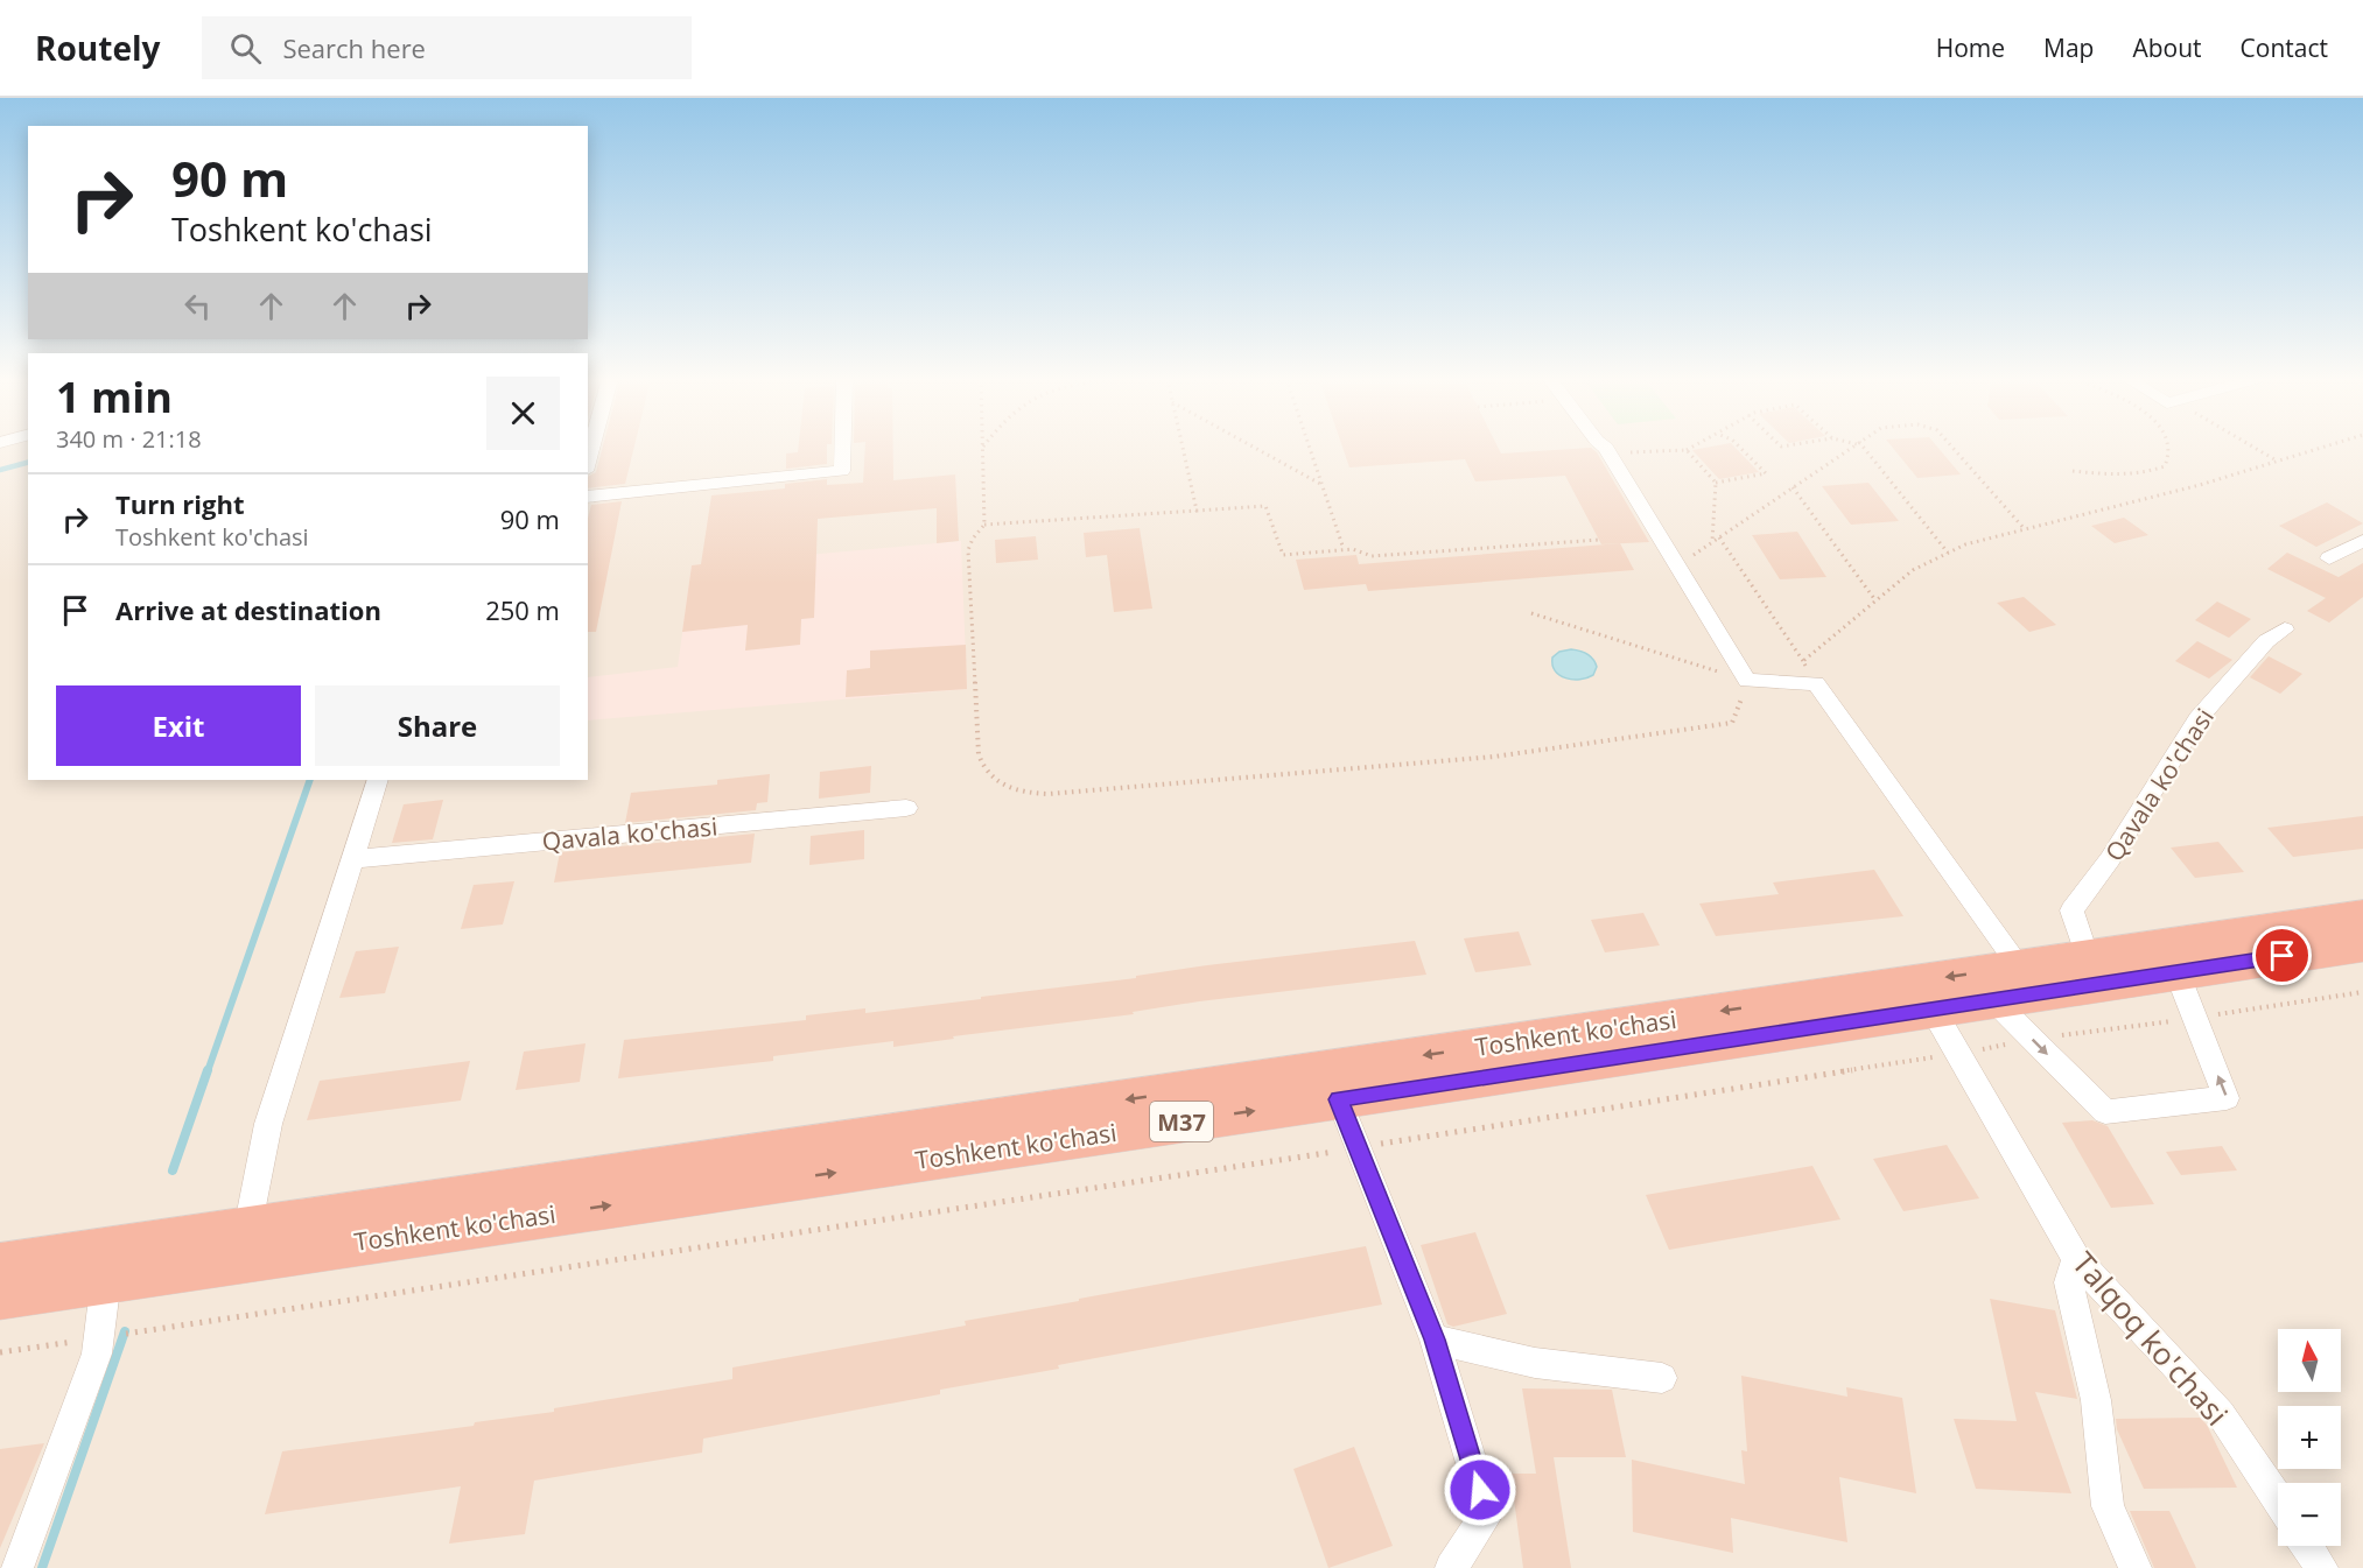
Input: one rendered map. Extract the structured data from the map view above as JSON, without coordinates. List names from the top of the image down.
{
  "streets": {
    "highway": ["Toshkent ko'chasi", "M37"],
    "street": ["Qavala ko'chasi", "Talqoq ko'chasi"]
  },
  "crossings": [
    ["Qavala ko'chasi", "Toshkent ko'chasi"],
    ["Toshkent ko'chasi", "Talqoq ko'chasi"]
  ],
  "north": "top",
  "page": {
    "header": "Routely",
    "search": "Search here",
    "nav": [
      "Home",
      "Map",
      "About",
      "Contact"
    ],
    "turn": ["90 m", "Toshkent ko'chasi"],
    "heading": ["1 min", "340 m · 21:18"],
    "list": [
      {
        "name": "Turn right",
        "note": "Toshkent ko'chasi",
        "value": "90 m"
      },
      {
        "name": "Arrive at destination",
        "value": "250 m"
      }
    ],
    "buttons": ["Exit", "Share"],
    "map_buttons": ["+", "−"]
  }
}
